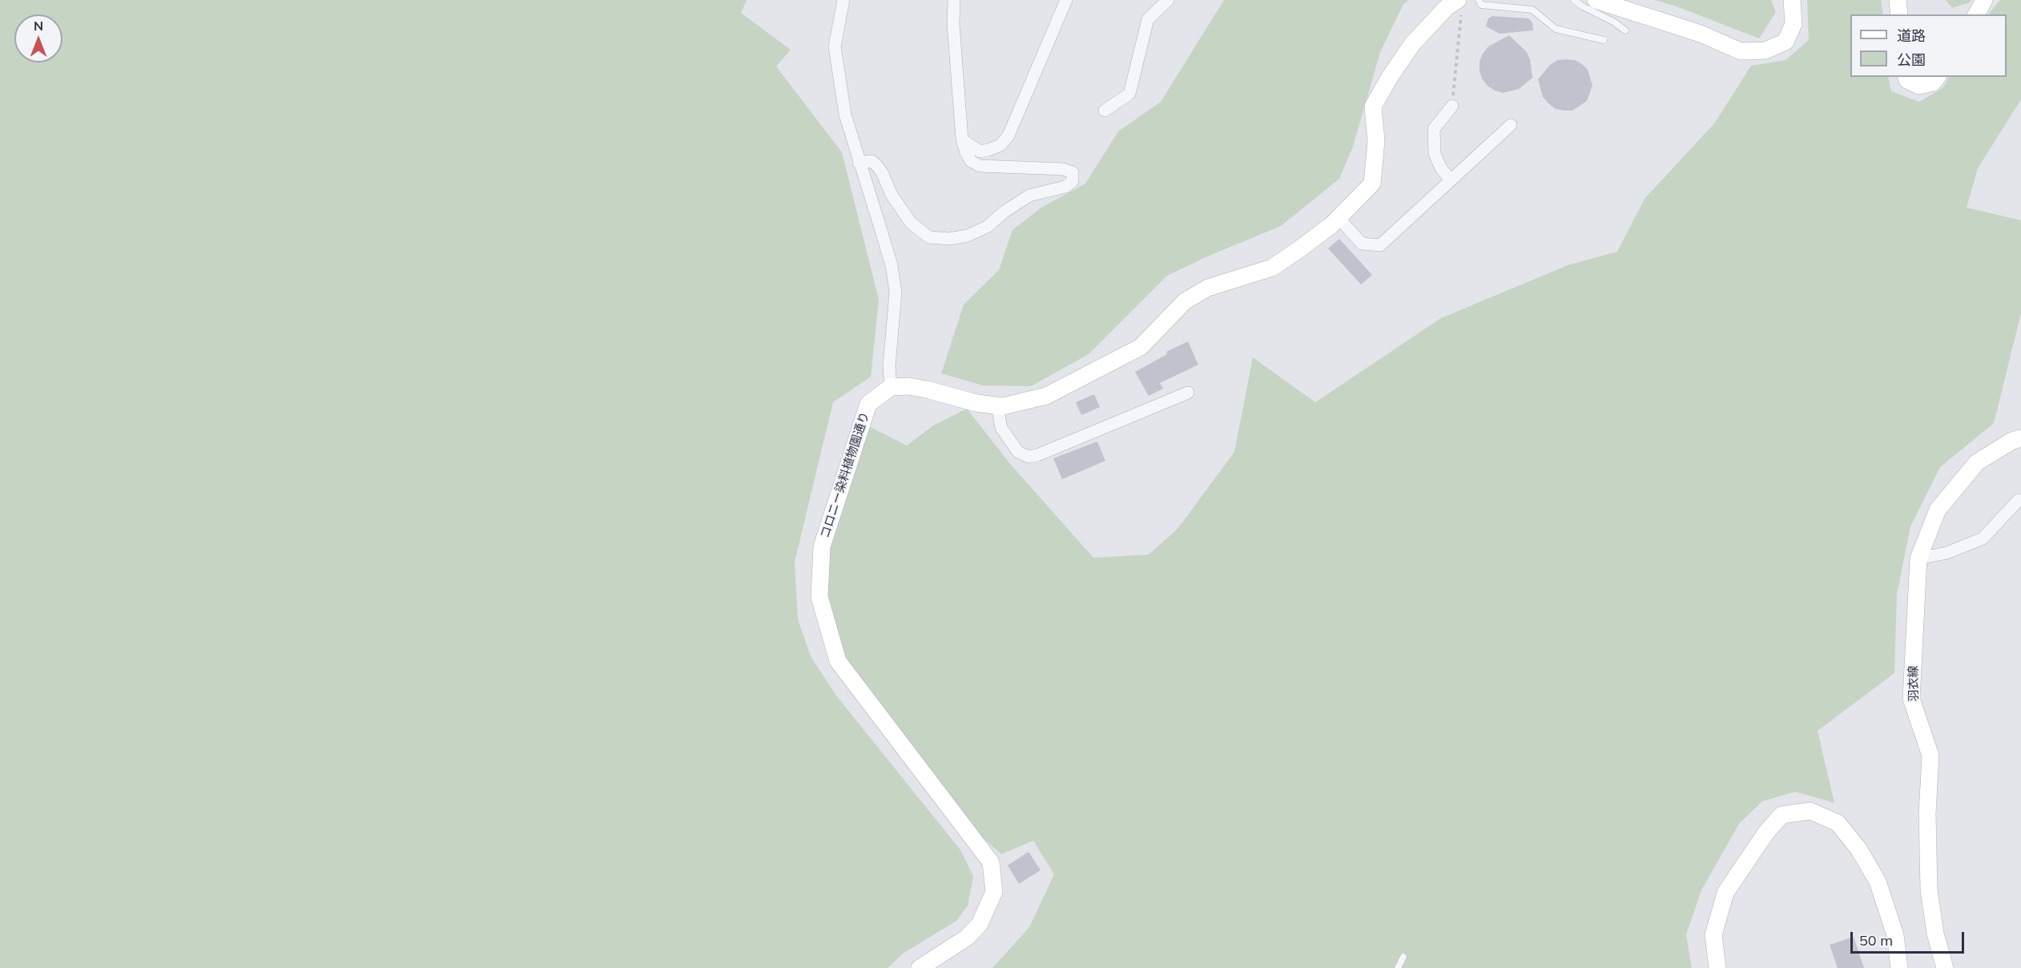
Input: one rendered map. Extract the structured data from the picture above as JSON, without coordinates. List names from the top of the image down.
{
  "streets": {
    "street": ["コロニー染料植物園通り", "羽衣線"]
  },
  "legend": ["道路", "公園"],
  "scale_bar": "50 m",
  "north": "top"
}
